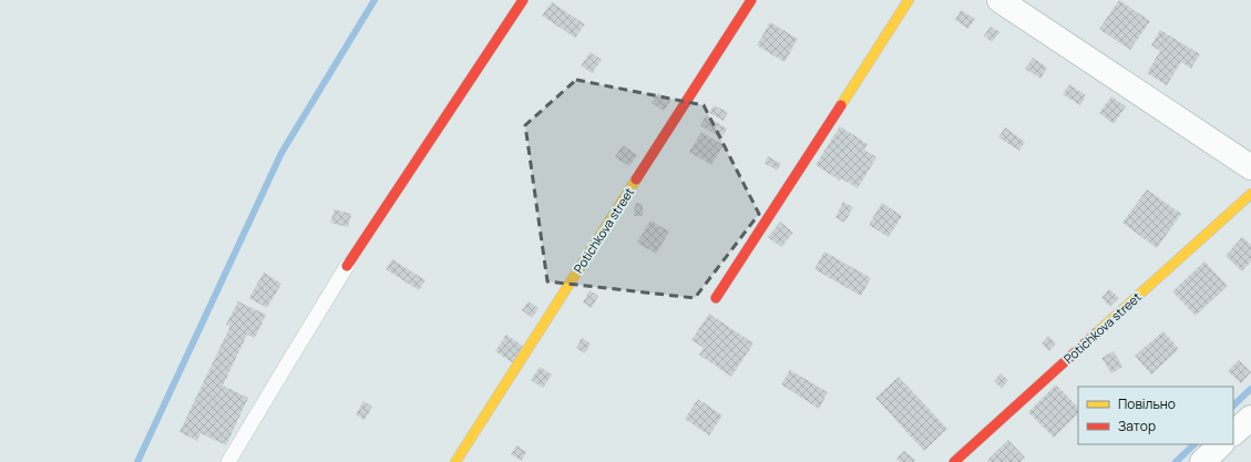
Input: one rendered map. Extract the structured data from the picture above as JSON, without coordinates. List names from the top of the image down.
{
  "streets": {
    "street": ["Potichkova street"]
  },
  "legend": ["Повільно", "Затор"]
}
